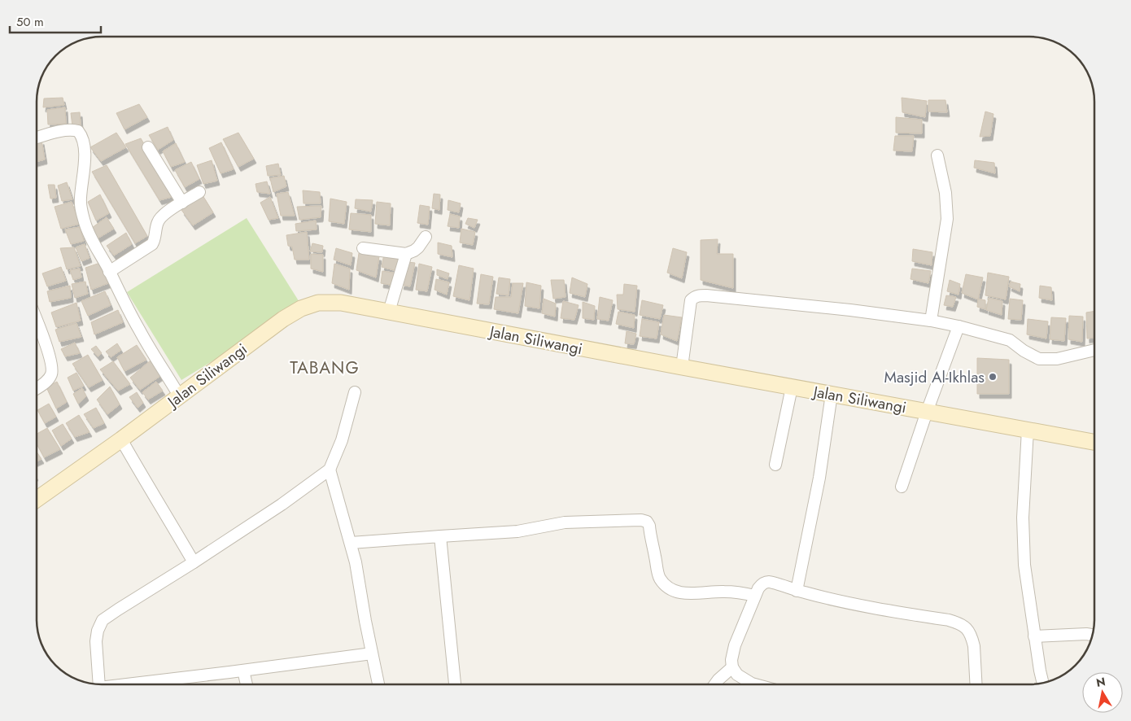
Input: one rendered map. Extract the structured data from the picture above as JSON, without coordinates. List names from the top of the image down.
{
  "streets": {
    "main road": ["Jalan Siliwangi"]
  },
  "districts": ["TABANG"],
  "places": ["Masjid Al-Ikhlas"],
  "scale_bar": "50 m",
  "north": "top"
}
